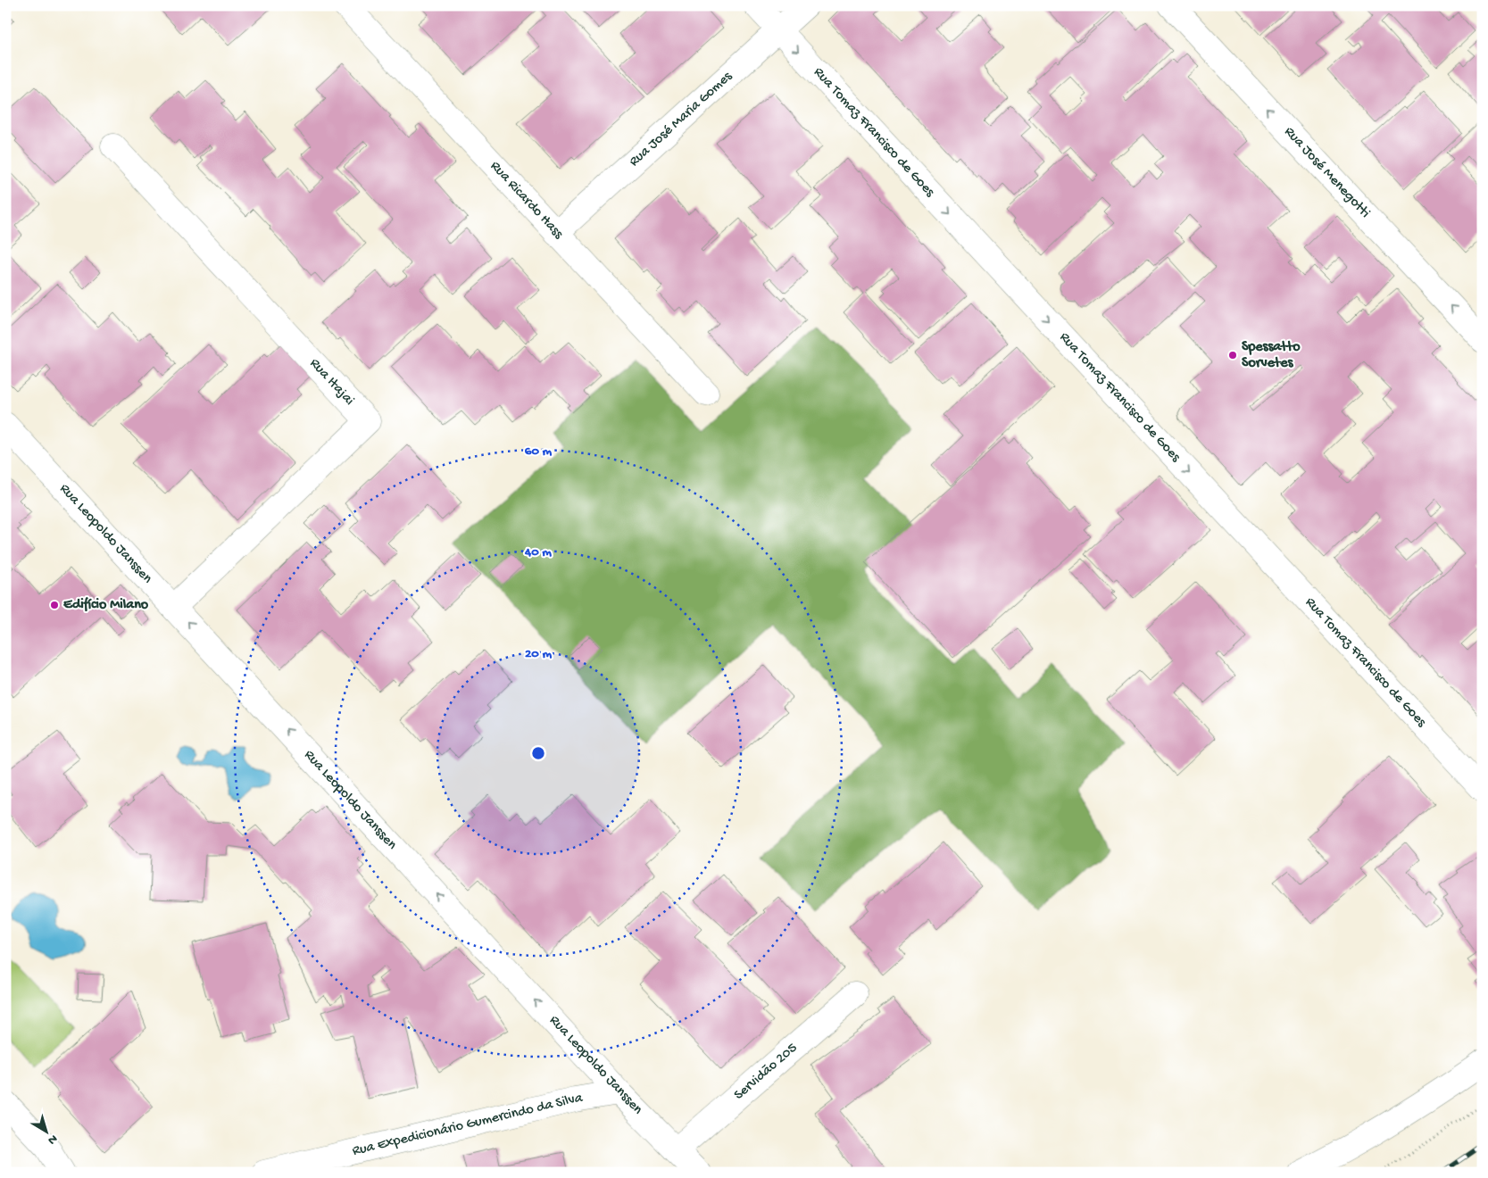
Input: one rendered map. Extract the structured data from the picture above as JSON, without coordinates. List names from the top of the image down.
{
  "streets": {
    "street": [
      "Rua José Maria Gomes",
      "Rua Tomaz Francisco de Goes",
      "Rua José Menegotti",
      "Rua Ricardo Hass",
      "Rua Itajai",
      "Rua Leopoldo Janssen",
      "Servidão 205",
      "Rua Expedicionário Gumercindo da Silva"
    ]
  },
  "crossings": [
    ["Rua José Maria Gomes", "Rua Tomaz Francisco de Goes"],
    ["Rua José Maria Gomes", "Rua Ricardo Hass"],
    ["Rua Itajai", "Rua Leopoldo Janssen"],
    ["Rua Leopoldo Janssen", "Servidão 205"],
    ["Rua Leopoldo Janssen", "Rua Expedicionário Gumercindo da Silva"]
  ],
  "one_way": ["Rua Tomaz Francisco de Goes", "Rua José Menegotti", "Rua Leopoldo Janssen"],
  "places": ["Spessatto Sorvetes", "Edifício Milano"],
  "north": "bottom right",
  "rings": ["60 m", "40 m", "20 m"]
}
